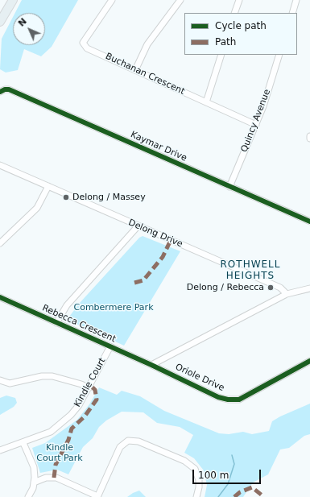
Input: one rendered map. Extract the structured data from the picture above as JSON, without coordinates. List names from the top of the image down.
{
  "streets": {
    "street": [
      "Buchanan Crescent",
      "Quincy Avenue",
      "Kaymar Drive",
      "Delong Drive",
      "Rebecca Crescent",
      "Oriole Drive",
      "Kindle Court"
    ]
  },
  "crossings": [
    ["Buchanan Crescent", "Quincy Avenue"],
    ["Quincy Avenue", "Kaymar Drive"],
    ["Rebecca Crescent", "Oriole Drive"],
    ["Rebecca Crescent", "Kindle Court"]
  ],
  "districts": ["ROTHWELL HEIGHTS"],
  "parks": ["Combermere Park", "Kindle Court Park"],
  "places": ["Delong / Massey", "Delong / Rebecca"],
  "legend": ["Cycle path", "Path"],
  "scale_bar": "100 m",
  "north": "top left"
}
